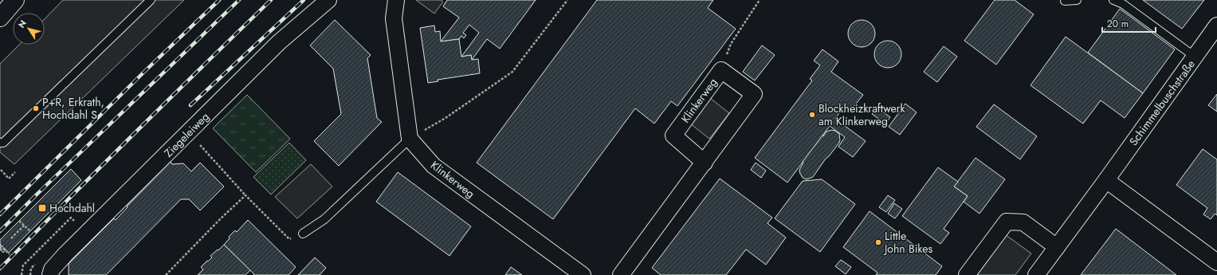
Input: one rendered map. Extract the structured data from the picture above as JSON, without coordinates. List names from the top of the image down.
{
  "streets": {
    "street": ["Klinkerweg", "Schimmelbuschstraße", "Ziegeleiweg"]
  },
  "places": {
    "other": ["P+R, Erkrath, Hochdahl S", "Blockheizkraftwerk am Klinkerweg", "Little John Bikes"],
    "transit": ["Hochdahl"]
  },
  "scale_bar": "20 m",
  "north": "top left"
}
